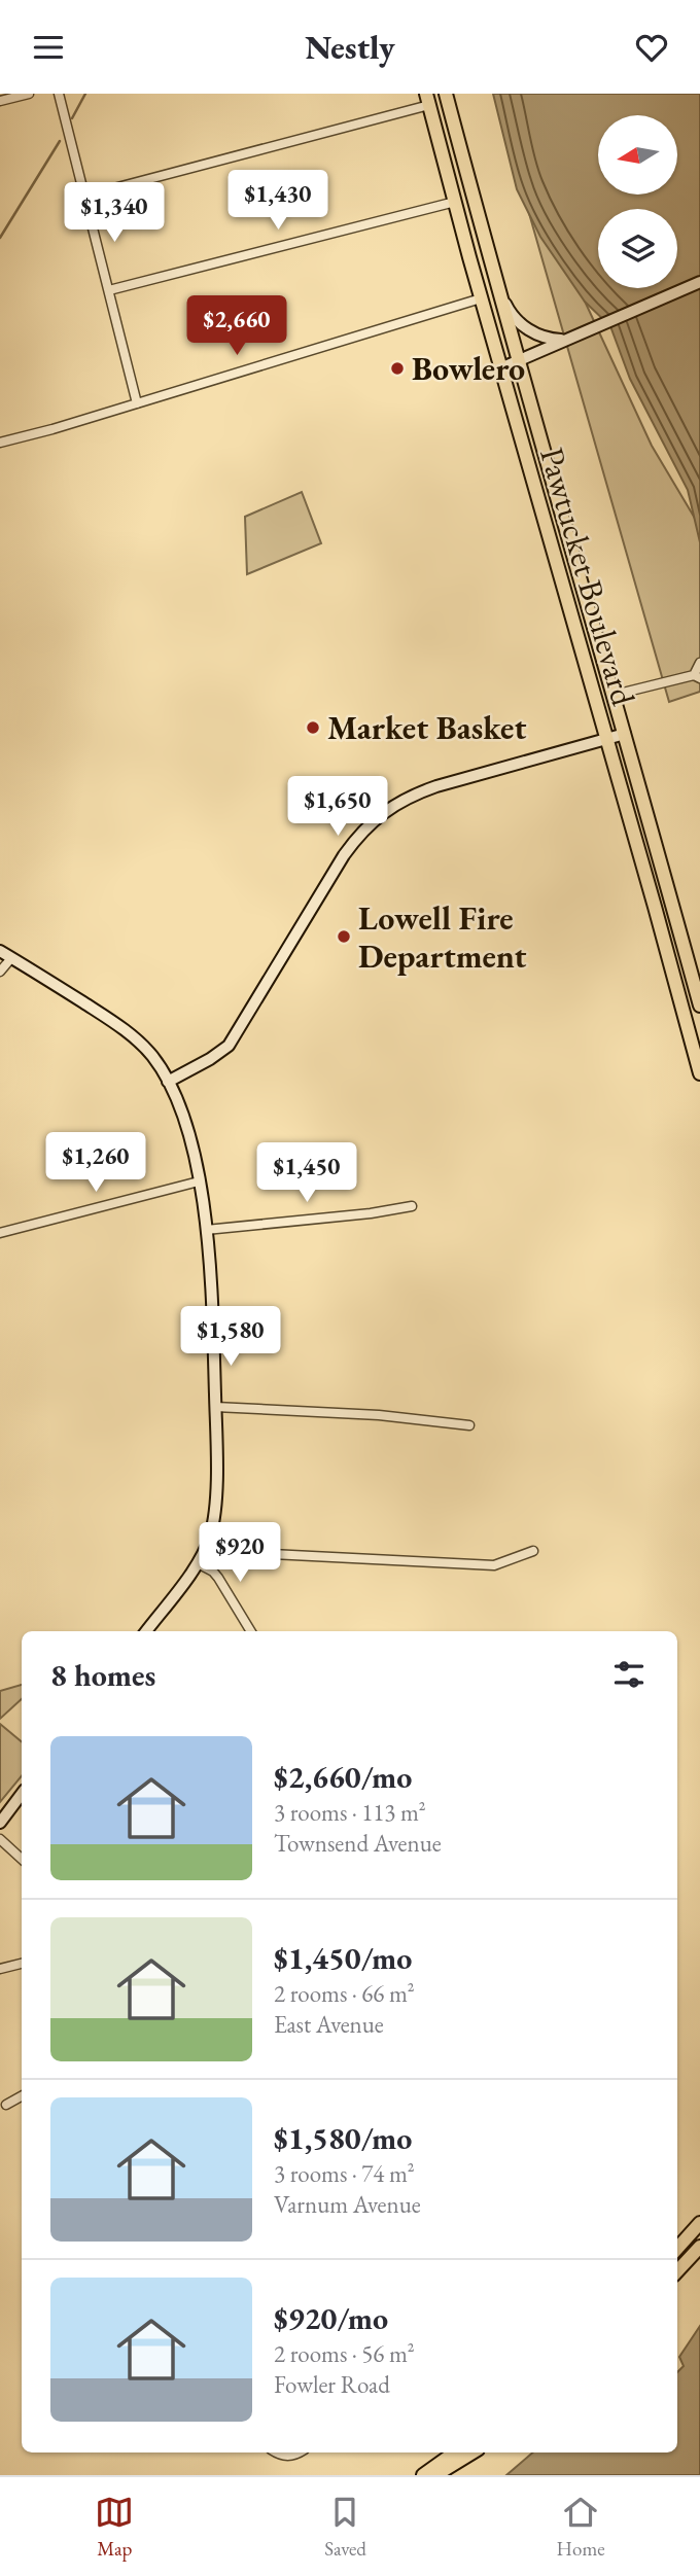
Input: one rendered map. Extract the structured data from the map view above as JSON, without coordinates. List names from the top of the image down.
{
  "streets": {
    "main road": ["Pawtucket Boulevard"]
  },
  "places": ["Bowlero", "Market Basket", "Lowell Fire Department"],
  "north": "left",
  "page": {
    "header": "Nestly",
    "price": [
      "$1,430",
      "$1,340",
      "$2,660",
      "$1,650",
      "$1,260",
      "$1,450",
      "$1,580",
      "$920"
    ],
    "heading": "8 homes",
    "list": [
      {
        "name": "$2,660/mo",
        "note": "3 rooms · 113 m² · Townsend Avenue"
      },
      {
        "name": "$1,450/mo",
        "note": "2 rooms · 66 m² · East Avenue"
      },
      {
        "name": "$1,580/mo",
        "note": "3 rooms · 74 m² · Varnum Avenue"
      },
      {
        "name": "$920/mo",
        "note": "2 rooms · 56 m² · Fowler Road"
      }
    ],
    "tabs": ["Map", "Saved", "Home"]
  }
}
